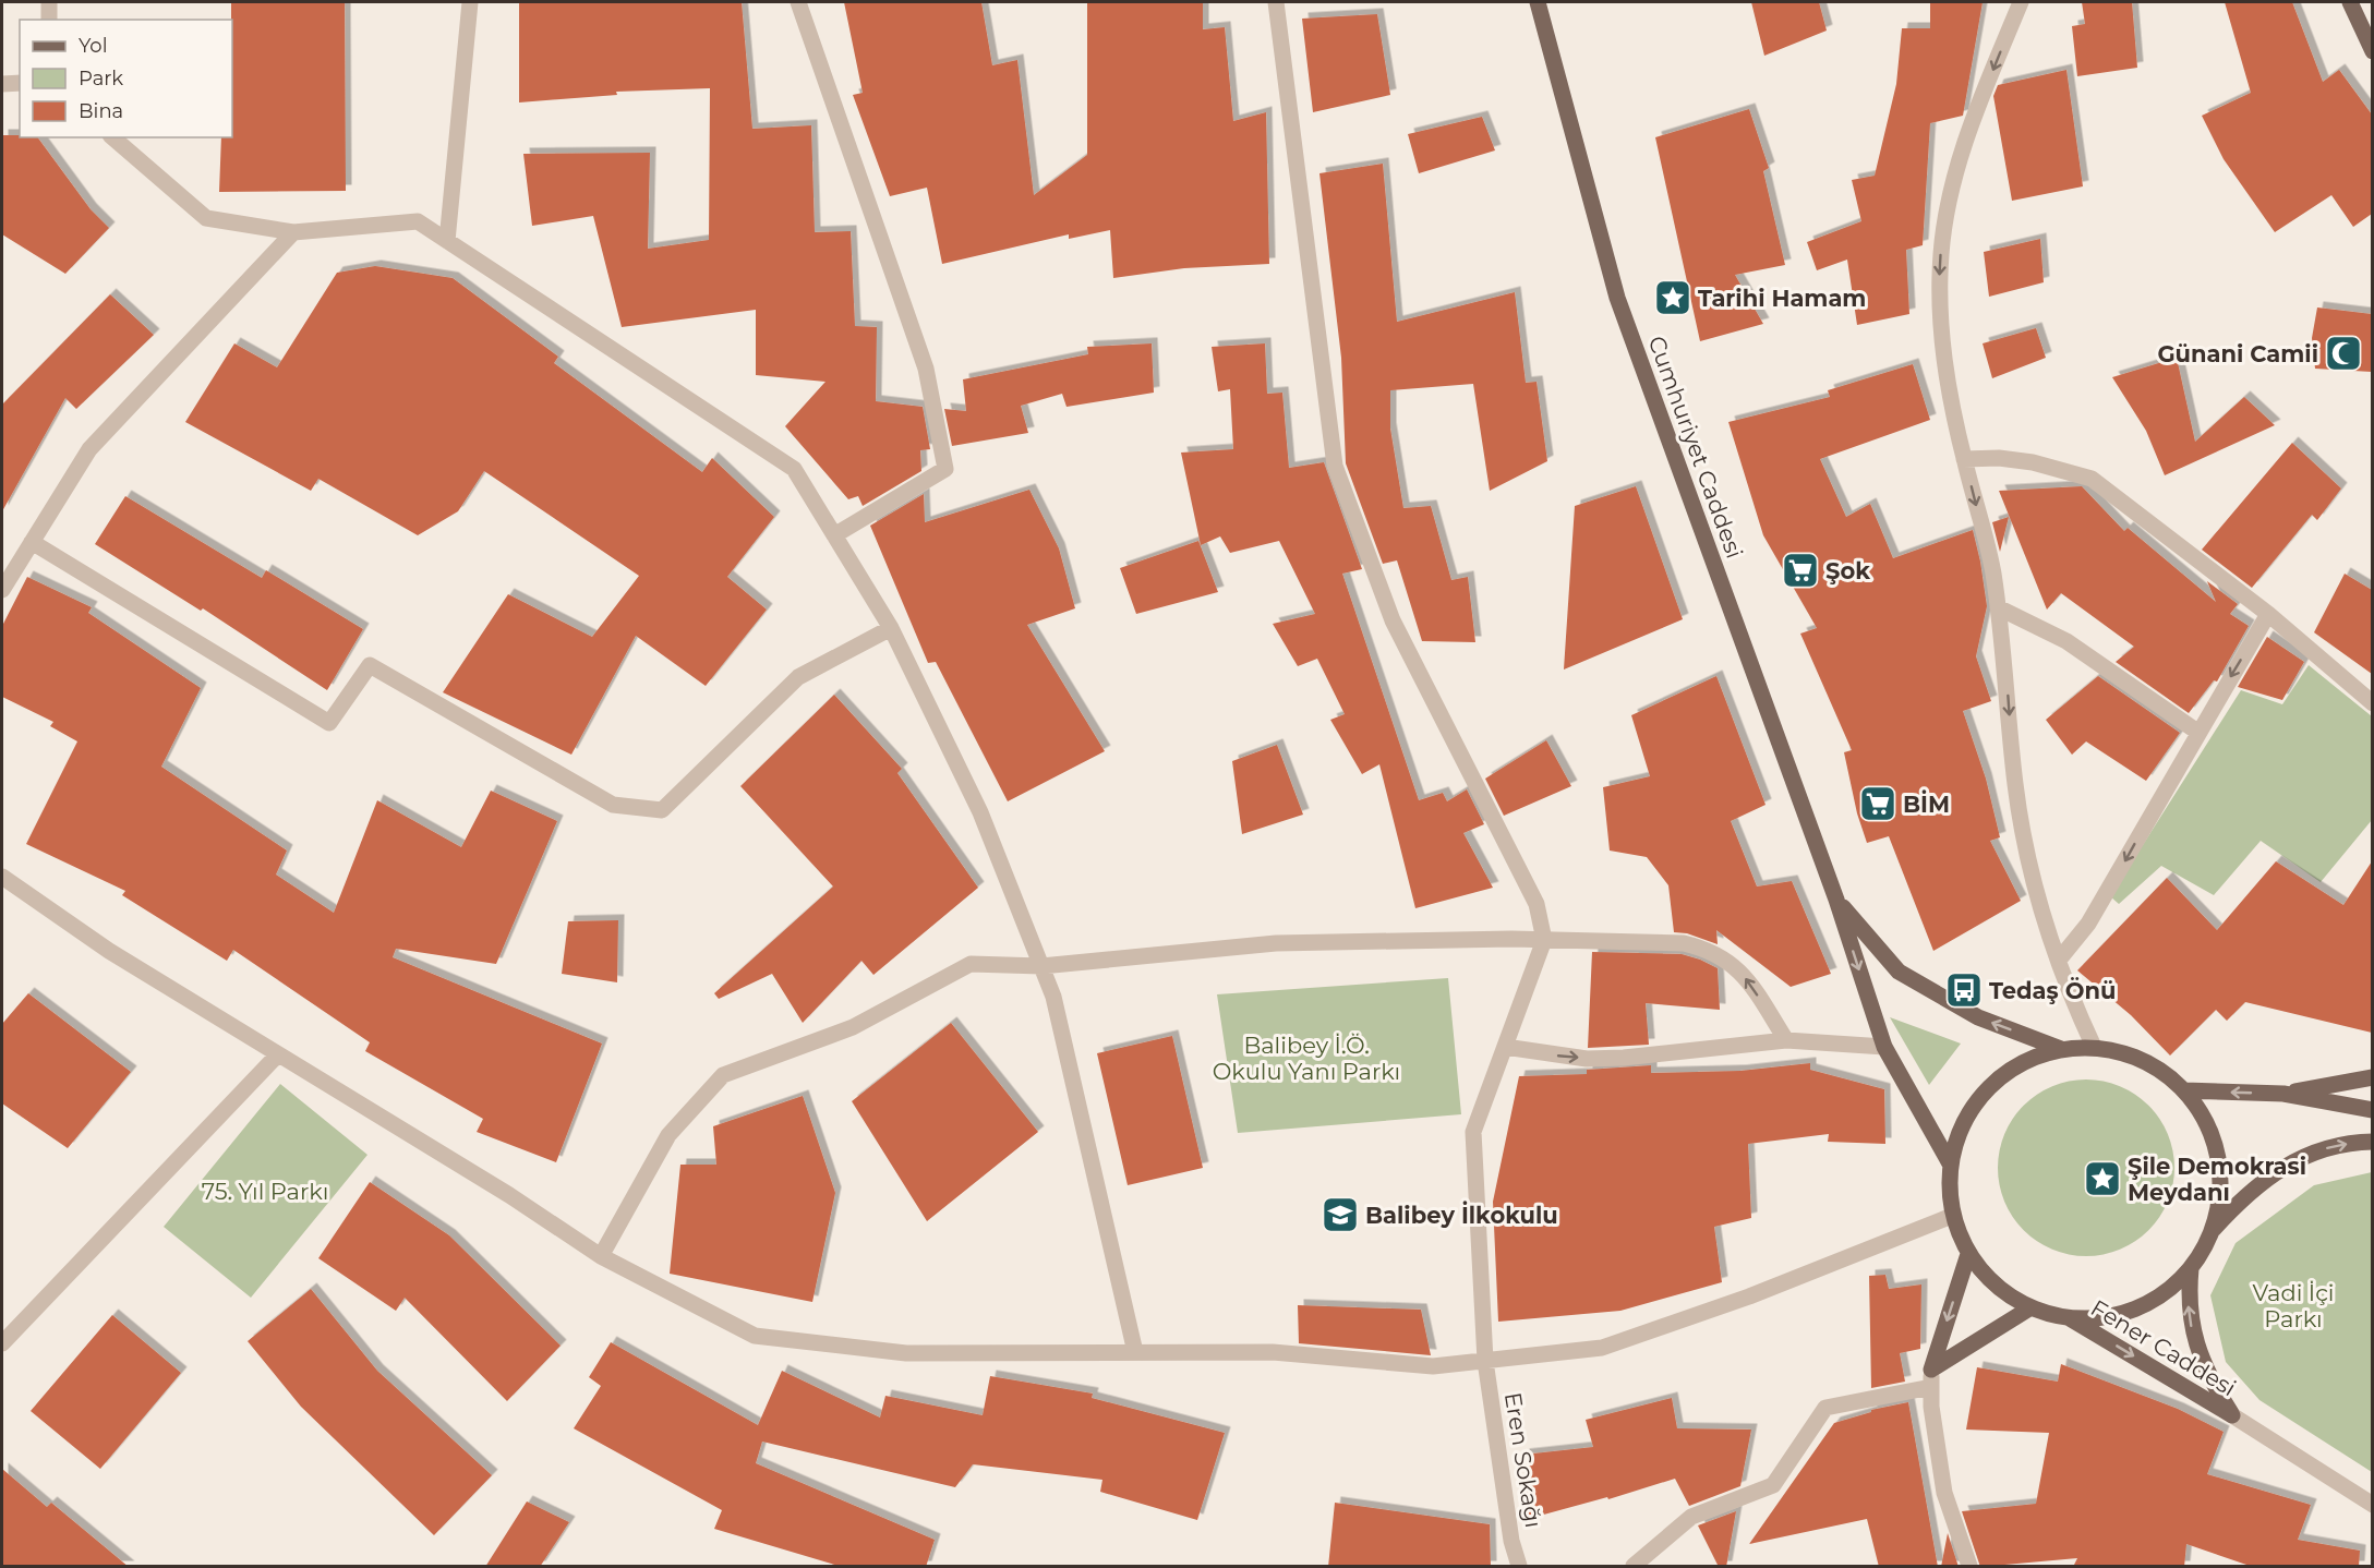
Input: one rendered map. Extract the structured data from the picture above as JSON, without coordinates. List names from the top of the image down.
{
  "streets": {
    "main road": ["Cumhuriyet Caddesi", "Fener Caddesi"],
    "street": ["Eren Sokağı"]
  },
  "parks": ["Balibey İ.Ö. Okulu Yanı Parkı", "75. Yıl Parkı", "Vadi İçi Parkı"],
  "places": {
    "place": ["Tarihi Hamam", "Şile Demokrasi Meydanı"],
    "mosque": ["Günani Camii"],
    "supermarket": ["Şok", "BİM"],
    "bus stop": ["Tedaş Önü"],
    "school or university": ["Balibey İlkokulu"]
  },
  "legend": ["Yol", "Park", "Bina"]
}
